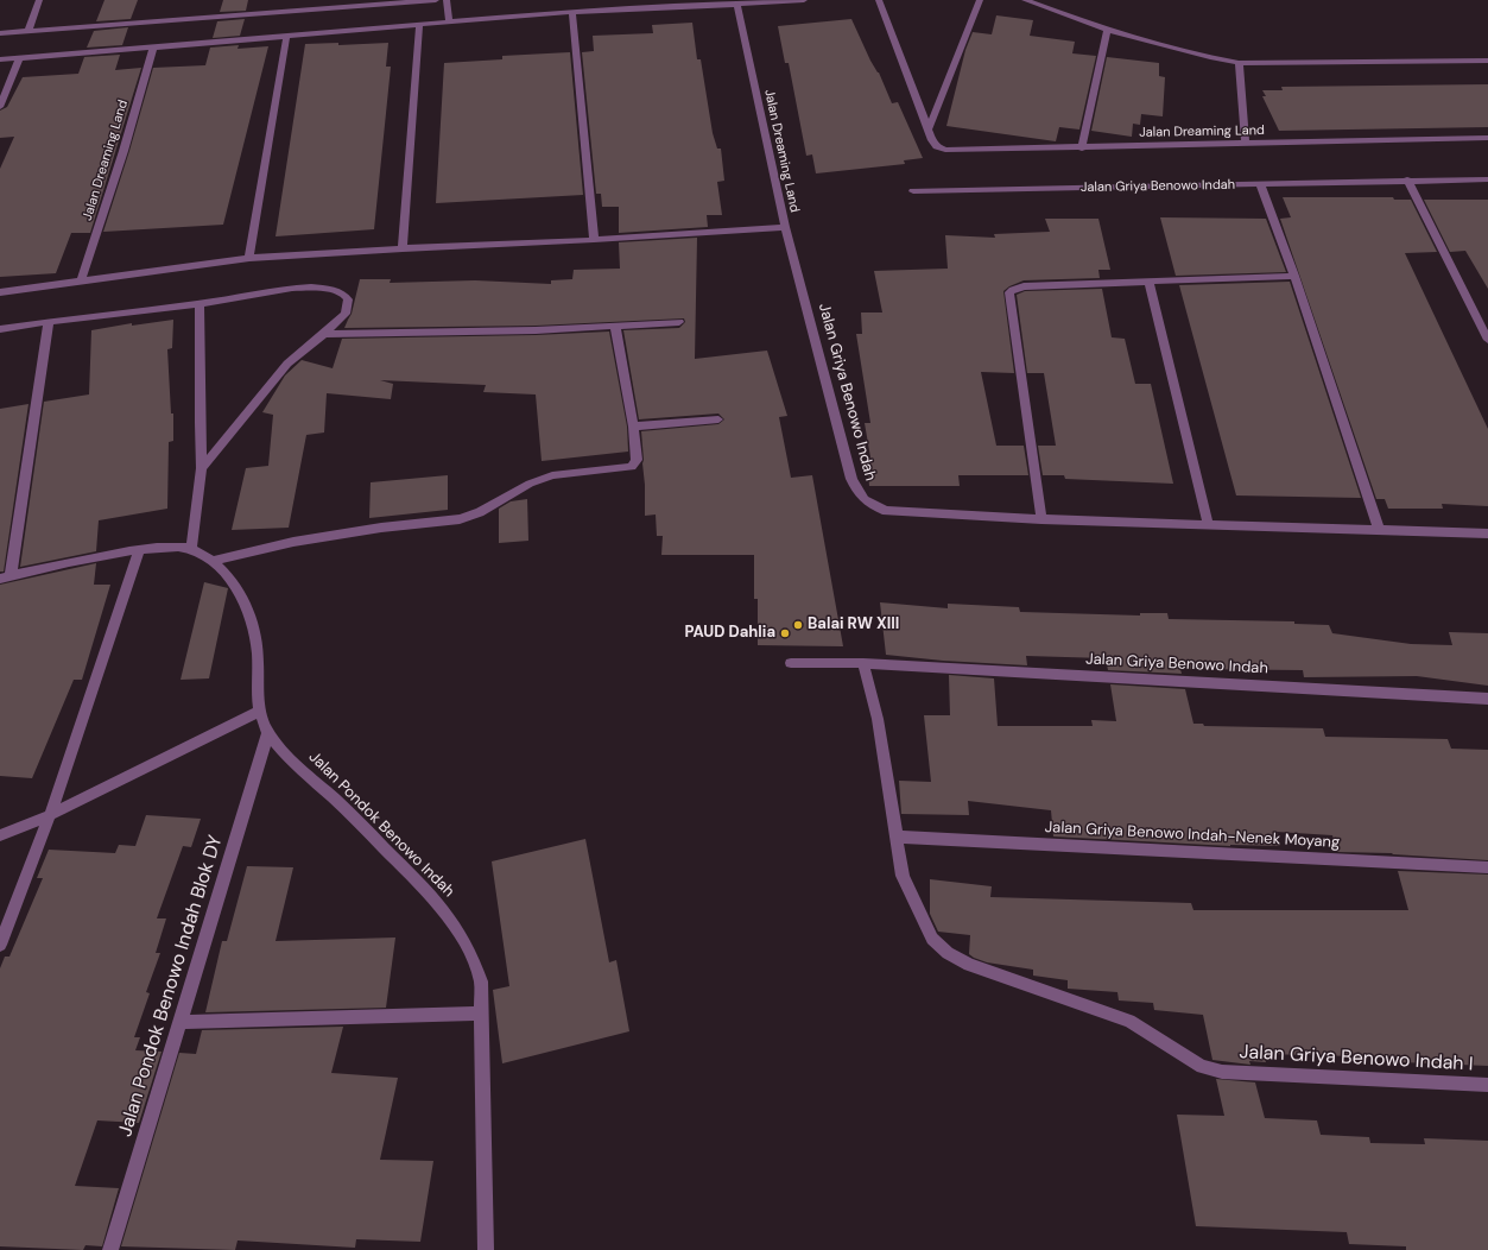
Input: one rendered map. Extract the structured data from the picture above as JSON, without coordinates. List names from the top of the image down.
{
  "streets": {
    "street": [
      "Jalan Dreaming Land",
      "Jalan Griya Benowo Indah",
      "Jalan Pondok Benowo Indah",
      "Jalan Griya Benowo Indah-Nenek Moyang",
      "Jalan Pondok Benowo Indah Blok DY",
      "Jalan Griya Benowo Indah I"
    ]
  },
  "crossings": [
    ["Jalan Dreaming Land", "Jalan Griya Benowo Indah"],
    ["Jalan Pondok Benowo Indah", "Jalan Pondok Benowo Indah Blok DY"],
    ["Jalan Griya Benowo Indah-Nenek Moyang", "Jalan Griya Benowo Indah I"]
  ],
  "places": ["Balai RW XIII", "PAUD Dahlia"]
}
